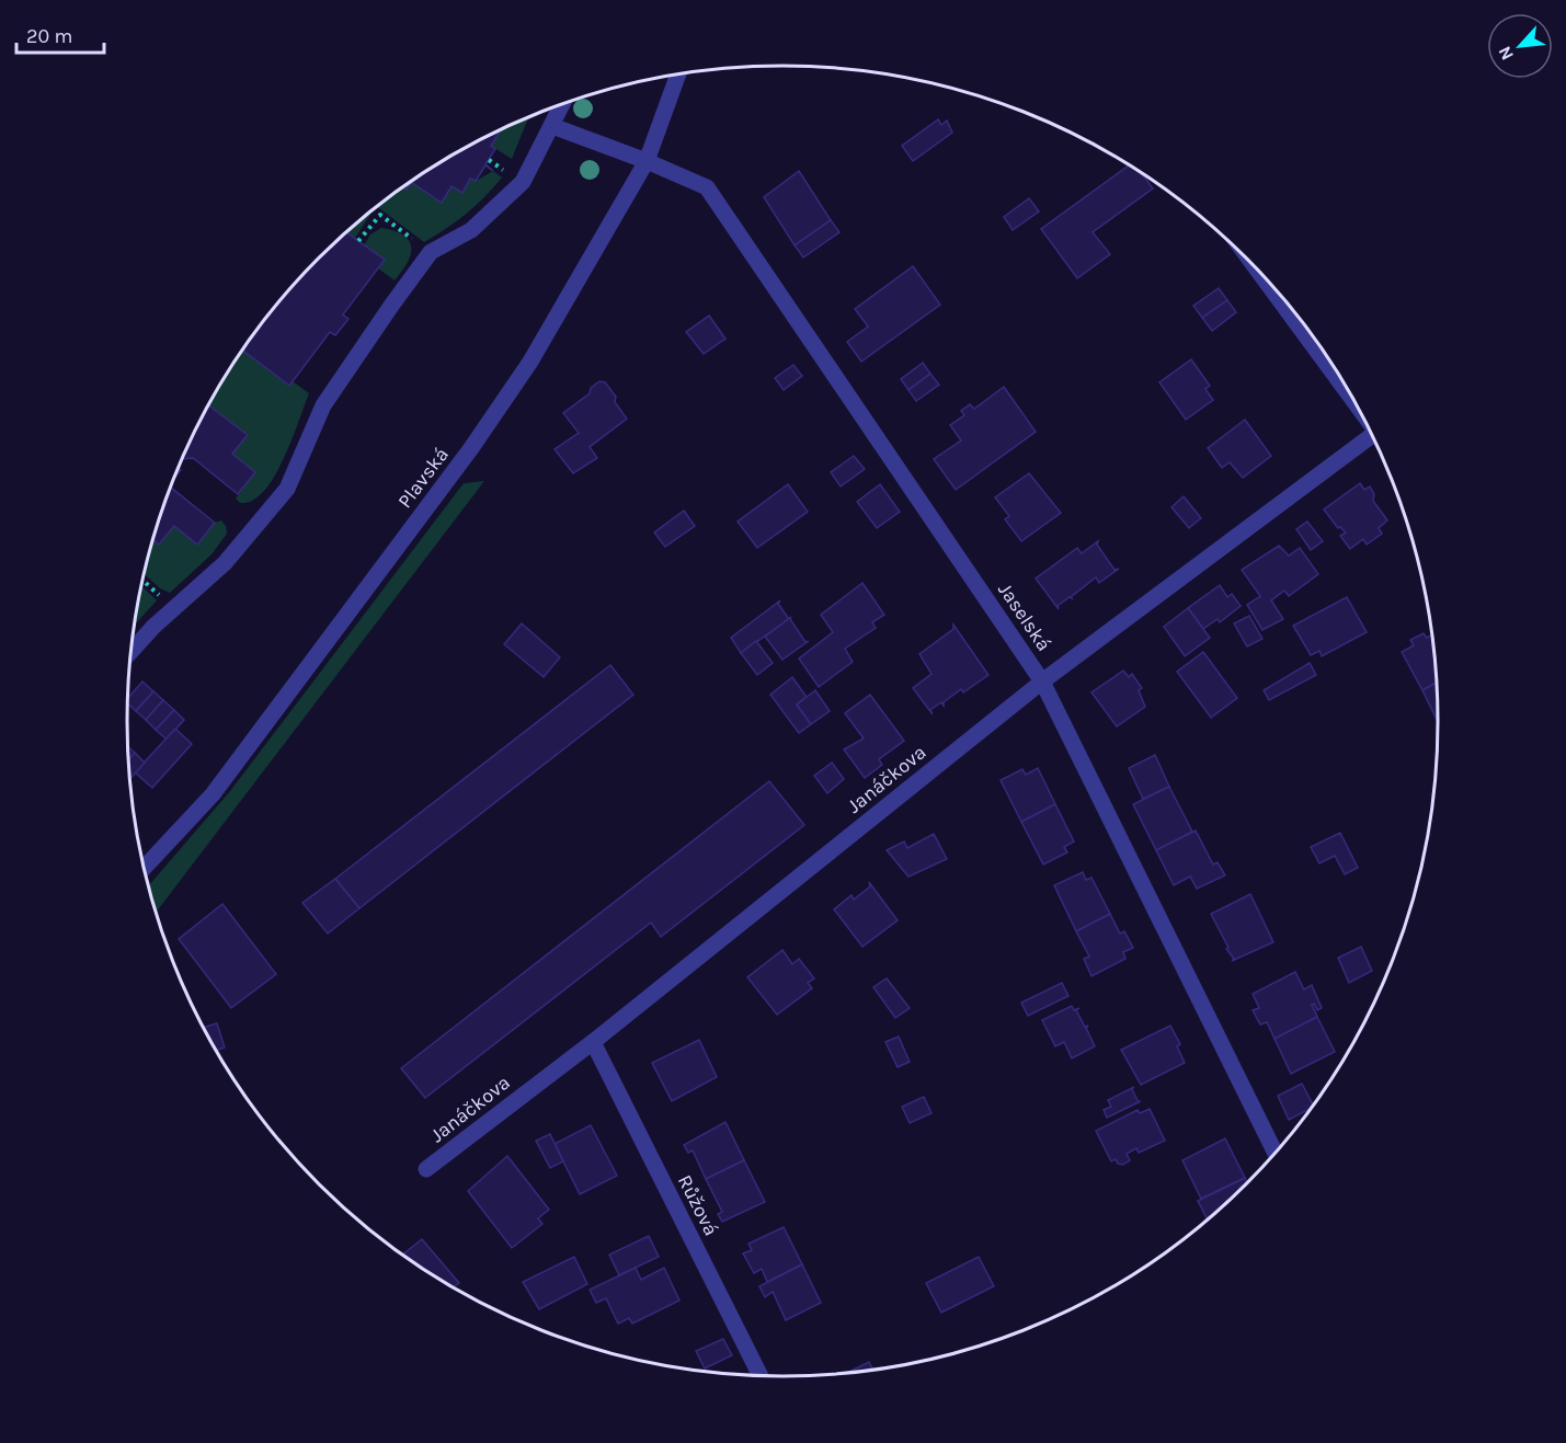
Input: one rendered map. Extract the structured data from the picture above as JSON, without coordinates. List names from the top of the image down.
{
  "streets": {
    "street": [
      "Plavská",
      "Jaselská",
      "Janáčkova",
      "Růžová"
    ]
  },
  "crossings": [
    ["Plavská", "Jaselská"],
    ["Jaselská", "Janáčkova"],
    ["Janáčkova", "Růžová"]
  ],
  "scale_bar": "20 m",
  "north": "bottom left"
}
